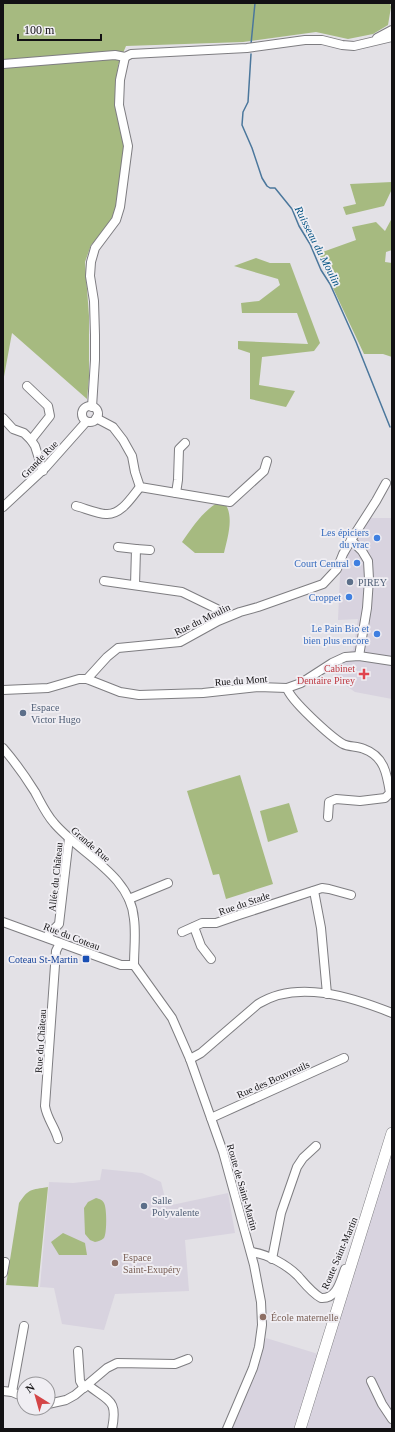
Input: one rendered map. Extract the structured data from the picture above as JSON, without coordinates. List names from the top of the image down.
{
  "streets": {
    "street": [
      "Grande Rue",
      "Rue du Moulin",
      "Rue du Mont",
      "Allée du Château",
      "Rue du Stade",
      "Rue du Coteau",
      "Rue du Château",
      "Rue des Bouvreuils",
      "Route de Saint-Martin",
      "Route Saint-Martin"
    ]
  },
  "crossings": [
    ["Grande Rue", "Allée du Château"],
    ["Grande Rue", "Rue du Coteau"],
    ["Grande Rue", "Route de Saint-Martin"],
    ["Rue du Moulin", "Rue du Mont"],
    ["Allée du Château", "Rue du Coteau"],
    ["Rue du Coteau", "Rue du Château"],
    ["Rue du Coteau", "Route de Saint-Martin"],
    ["Rue des Bouvreuils", "Route de Saint-Martin"],
    ["Route de Saint-Martin", "Route Saint-Martin"]
  ],
  "water": ["Ruisseau du Moulin"],
  "places": {
    "other": [
      "Les épiciers du vrac",
      "Court Central",
      "PIREY",
      "Croppet",
      "Le Pain Bio et bien plus encore",
      "Espace Victor Hugo",
      "Salle Polyvalente",
      "Espace Saint-Exupéry",
      "École maternelle"
    ],
    "health": ["Cabinet Dentaire Pirey"],
    "transit": ["Coteau St-Martin"]
  },
  "scale_bar": "100 m",
  "north": "top left"
}
